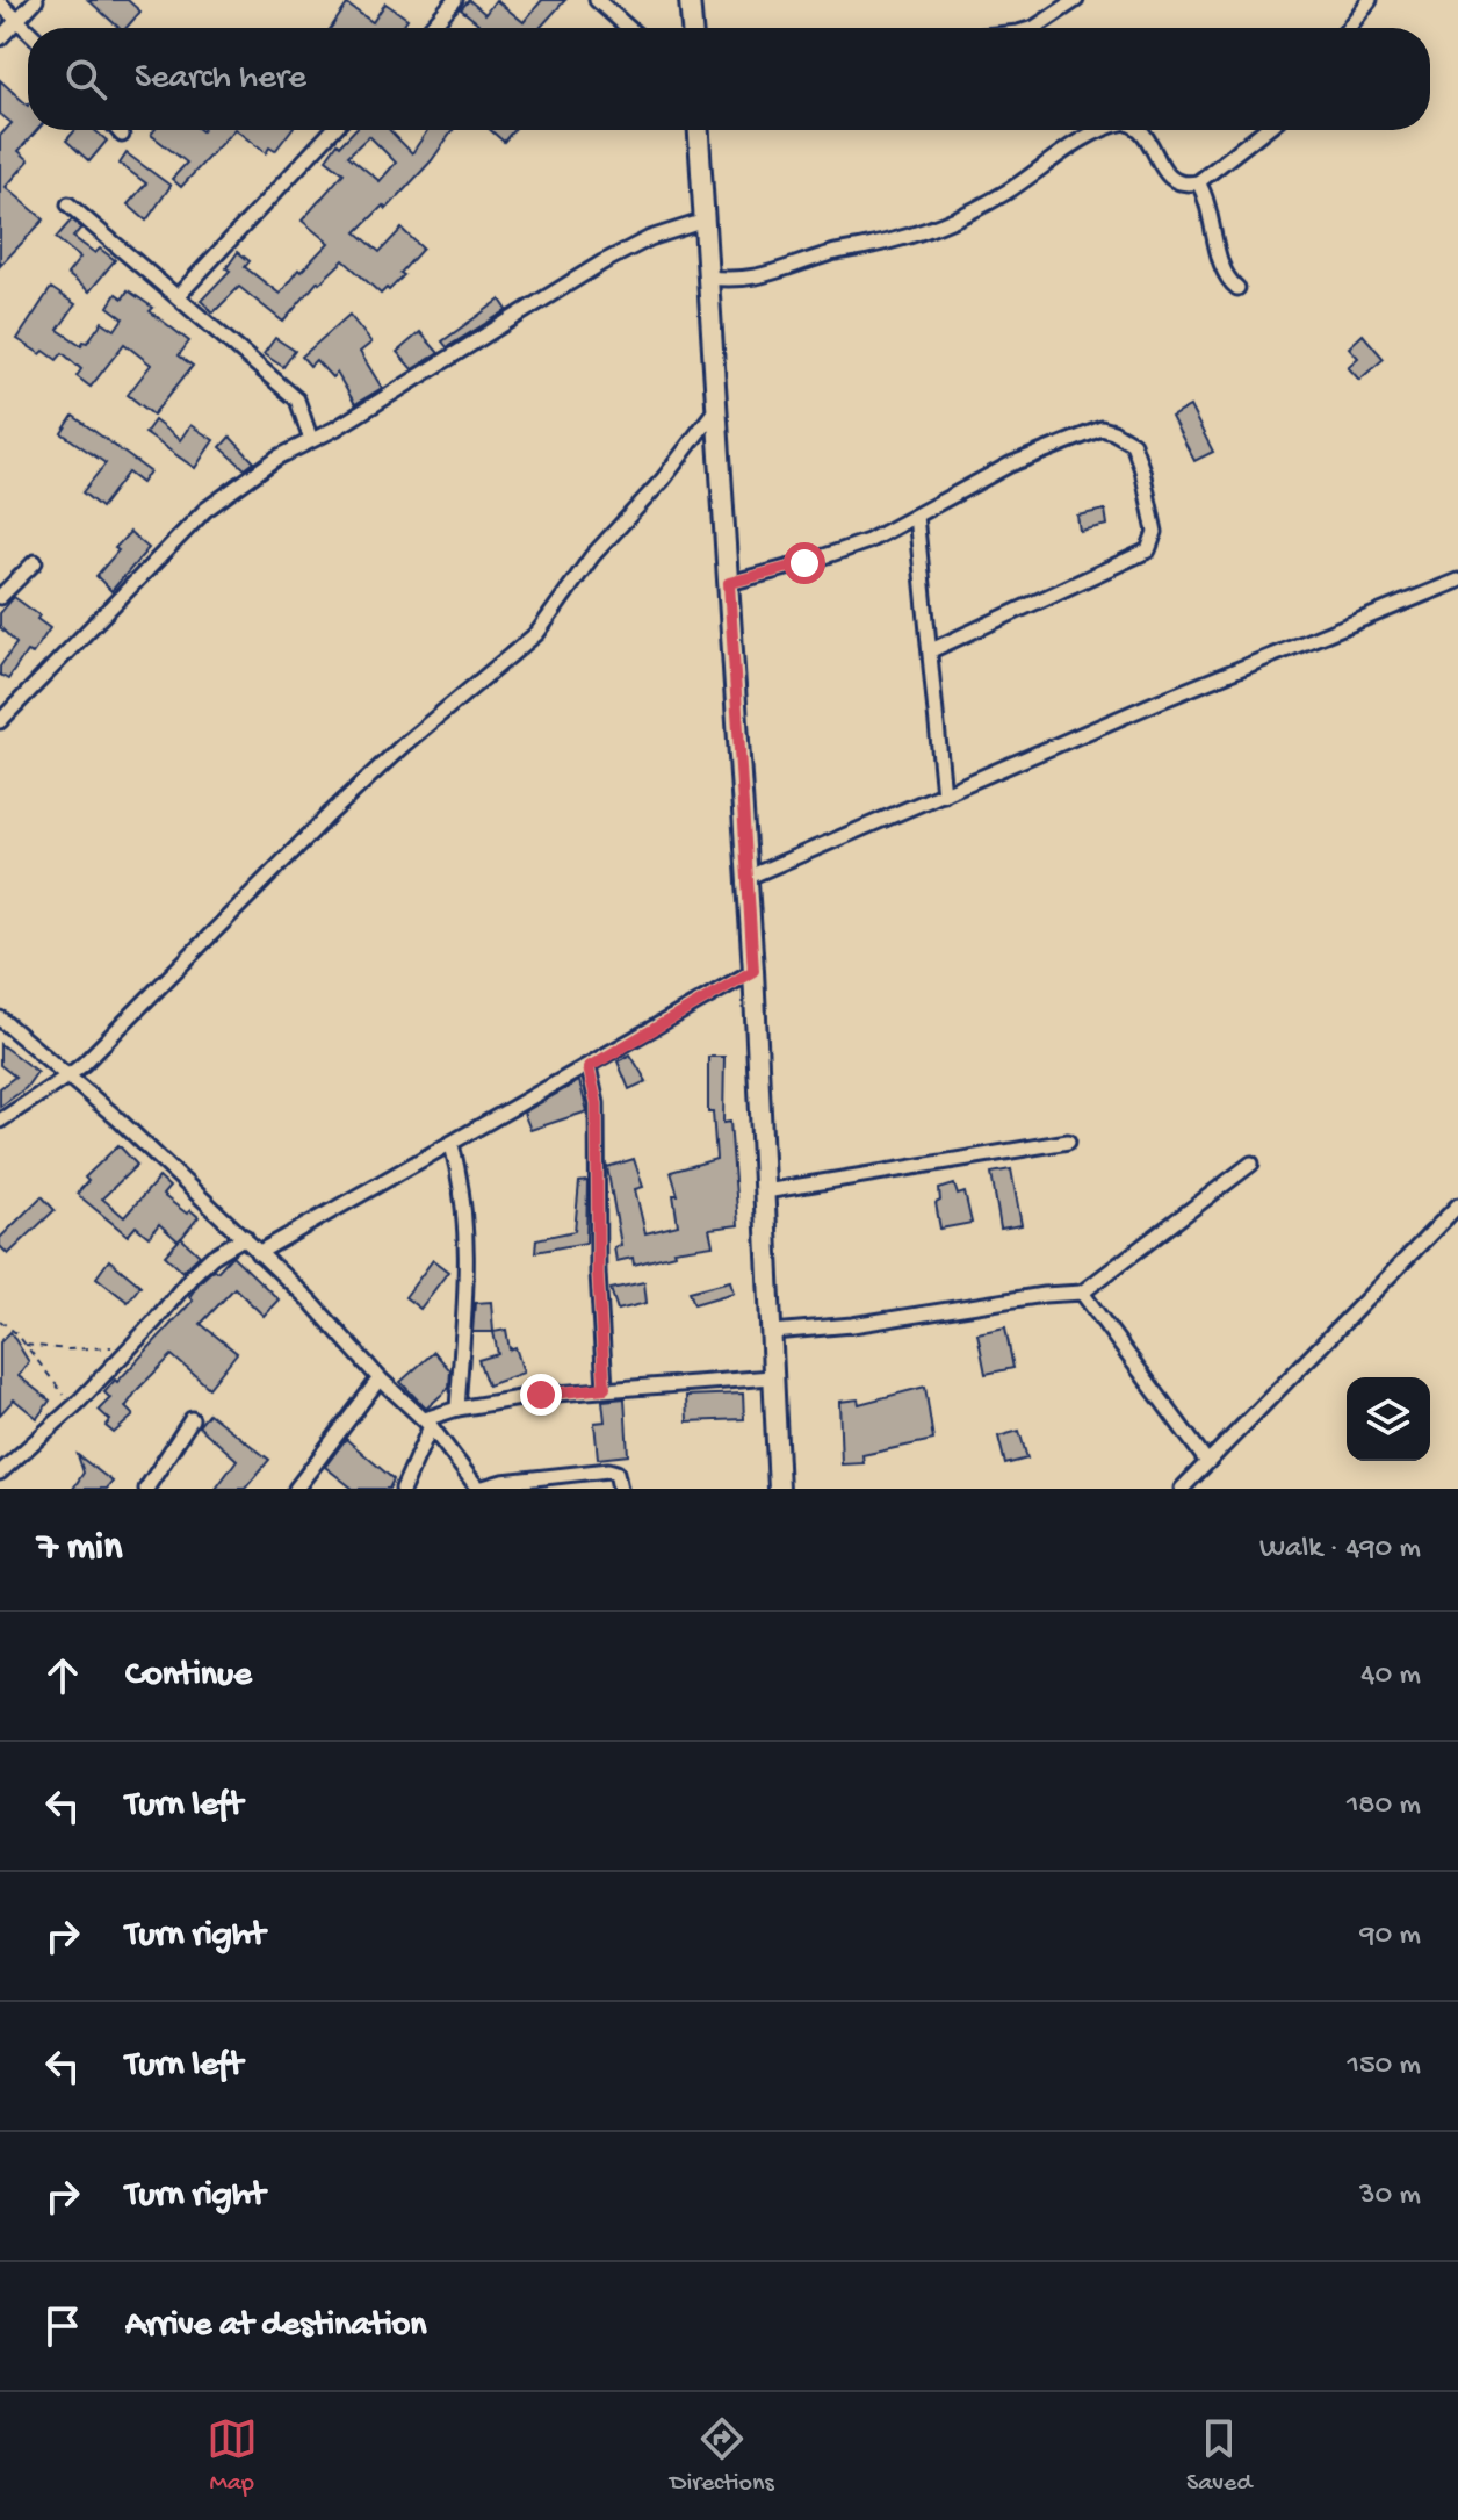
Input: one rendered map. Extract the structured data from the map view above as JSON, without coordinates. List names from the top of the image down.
{
  "page": {
    "search": "Search here",
    "heading": ["7 min", "Walk · 490 m"],
    "list": [
      ["Continue", "40 m"],
      ["Turn left", "180 m"],
      ["Turn right", "90 m"],
      ["Turn left", "150 m"],
      ["Turn right", "30 m"],
      "Arrive at destination"
    ],
    "nav": ["Map", "Directions", "Saved"]
  }
}
